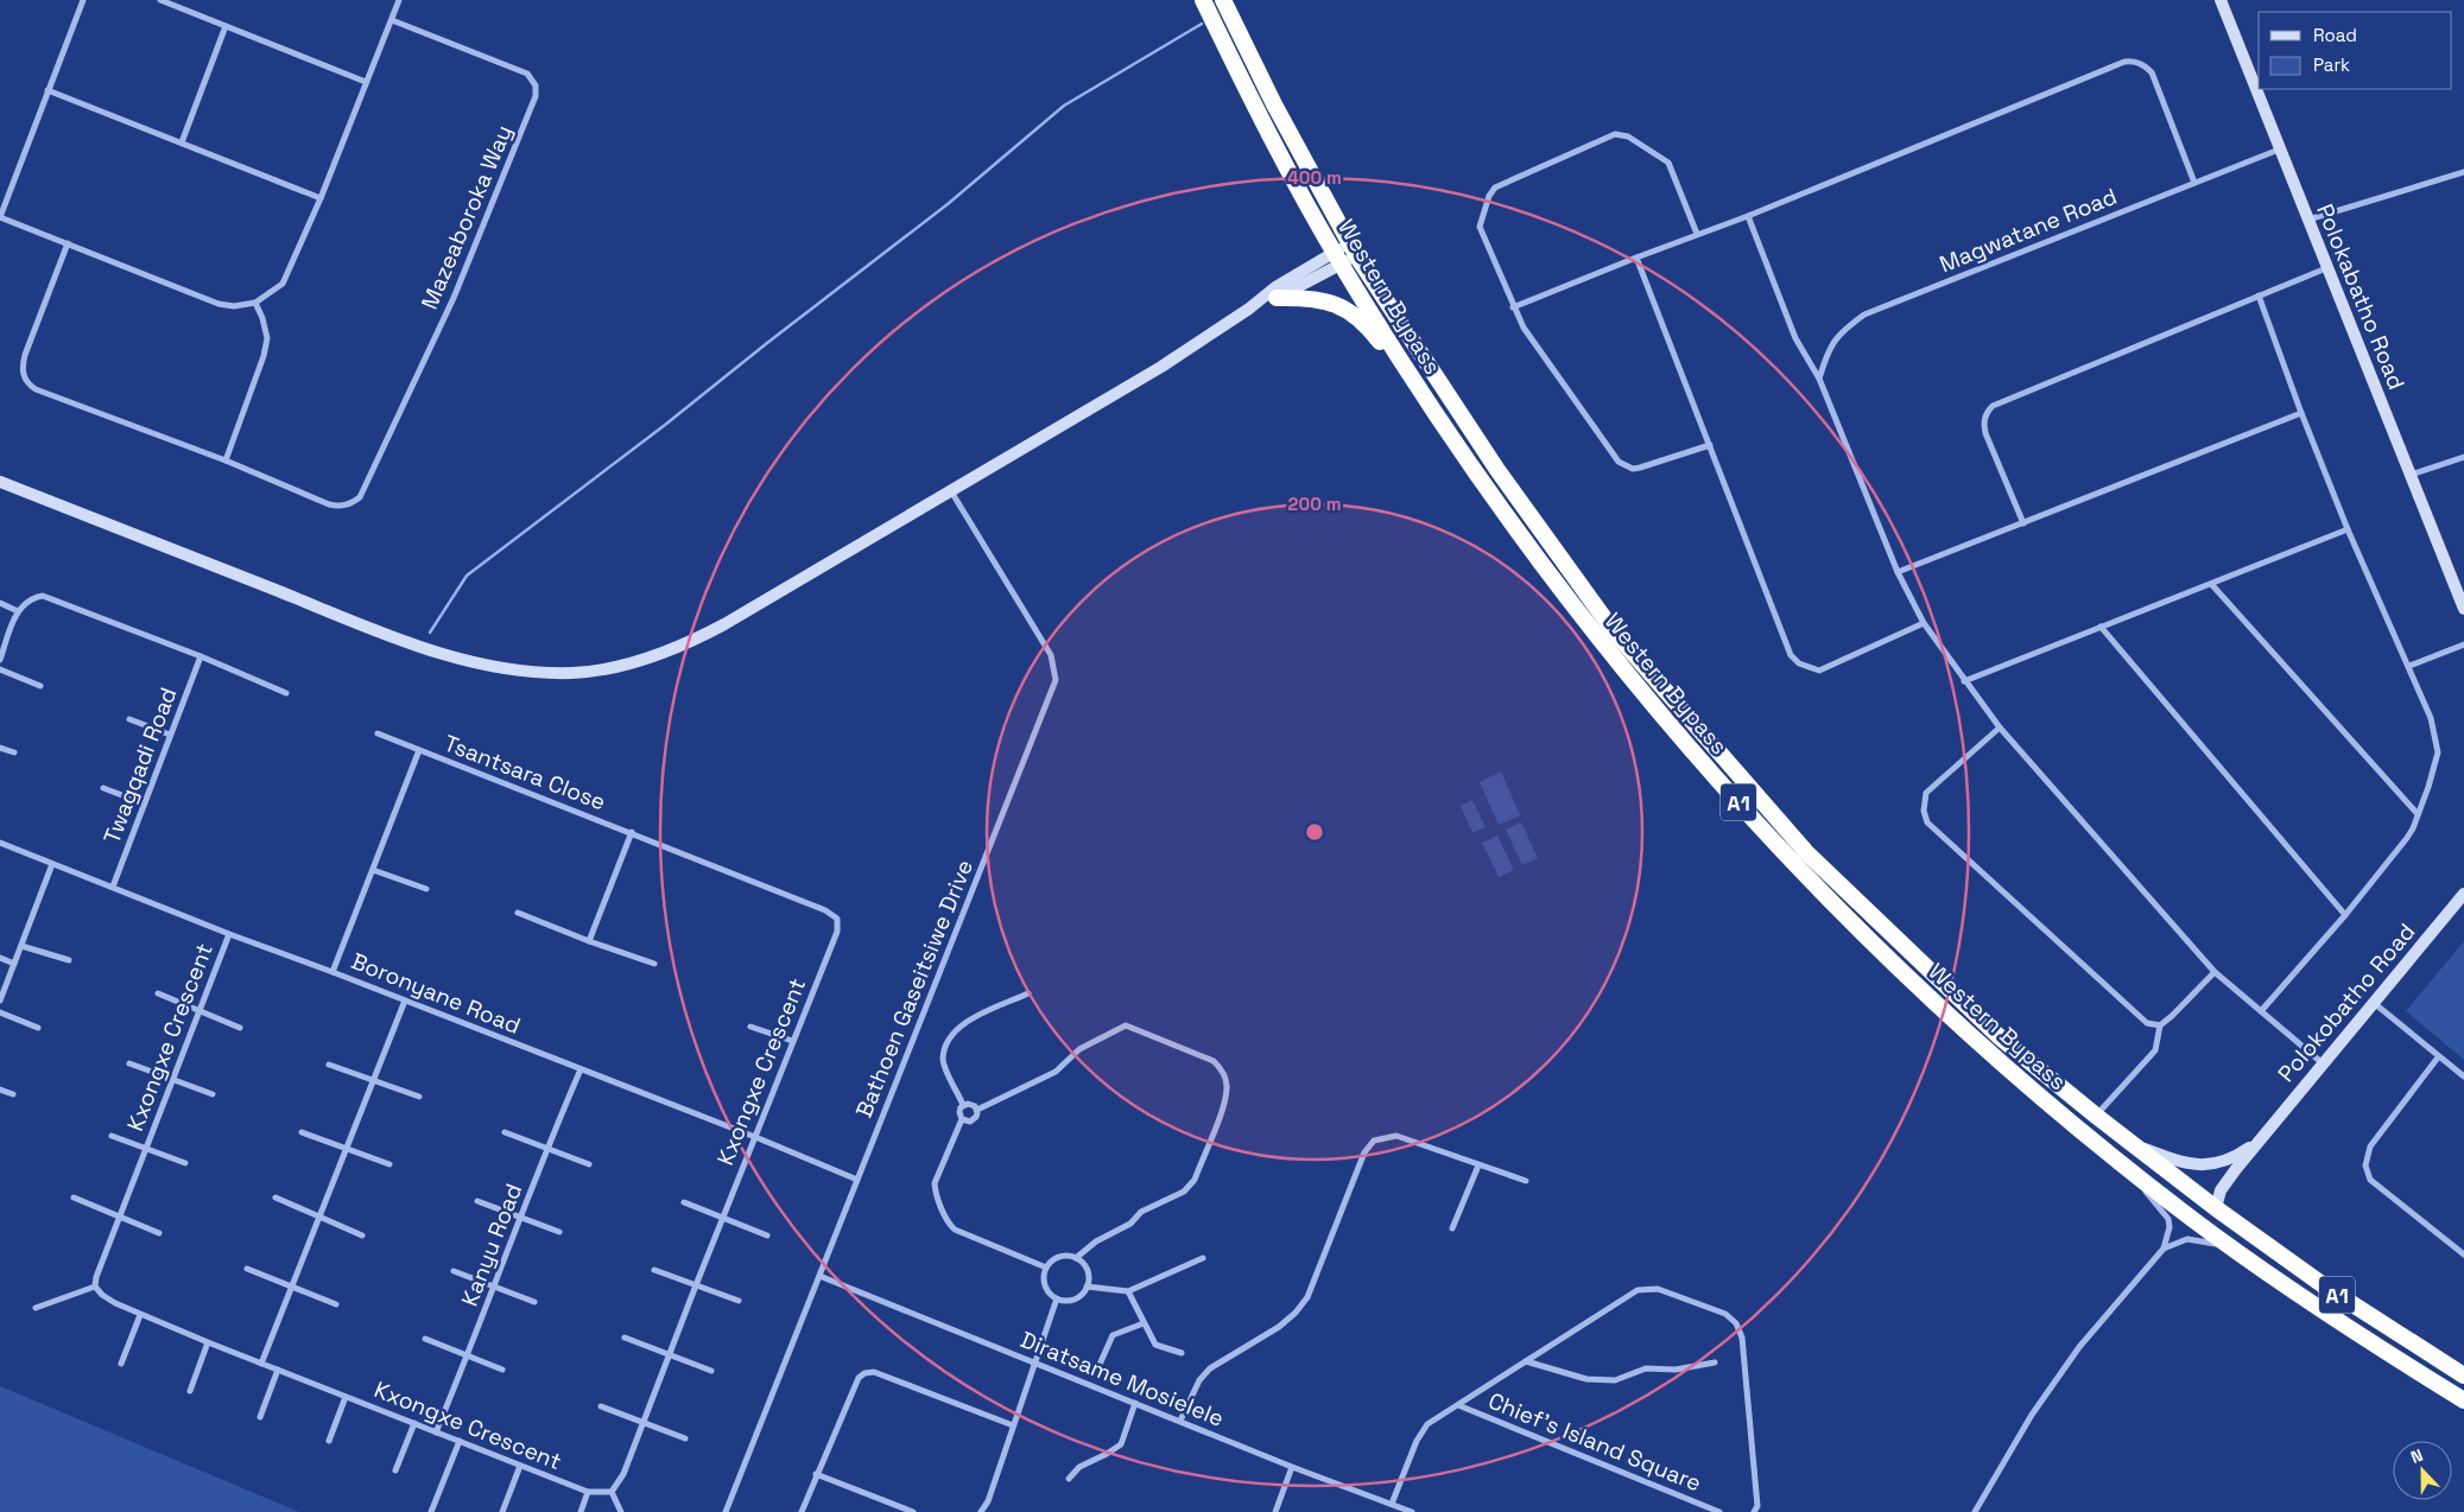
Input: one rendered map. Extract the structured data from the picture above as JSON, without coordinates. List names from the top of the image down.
{
  "streets": {
    "highway": ["Western Bypass", "A1"],
    "street": [
      "Mazeaboroka Way",
      "Magwatane Road",
      "Polokabatho Road",
      "Twagqadi Road",
      "Tsantsara Close",
      "Bathoen Gaseitsiwe Drive",
      "Boronyane Road",
      "Polokobatho Road",
      "Kxongxe Crescent",
      "Kanyu Road",
      "Diratsame Mosielele",
      "Chief's Island Square"
    ]
  },
  "crossings": [
    ["Magwatane Road", "Polokabatho Road"],
    ["Western Bypass", "Polokobatho Road"],
    ["Twagqadi Road", "Boronyane Road"],
    ["Tsantsara Close", "Boronyane Road"],
    ["Tsantsara Close", "Kxongxe Crescent"],
    ["Bathoen Gaseitsiwe Drive", "Boronyane Road"],
    ["Bathoen Gaseitsiwe Drive", "Diratsame Mosielele"],
    ["Boronyane Road", "Kxongxe Crescent"],
    ["Boronyane Road", "Kanyu Road"],
    ["Kxongxe Crescent", "Kanyu Road"],
    ["Diratsame Mosielele", "Chief's Island Square"]
  ],
  "legend": ["Road", "Park"],
  "north": "top",
  "rings": ["400 m", "200 m"]
}
